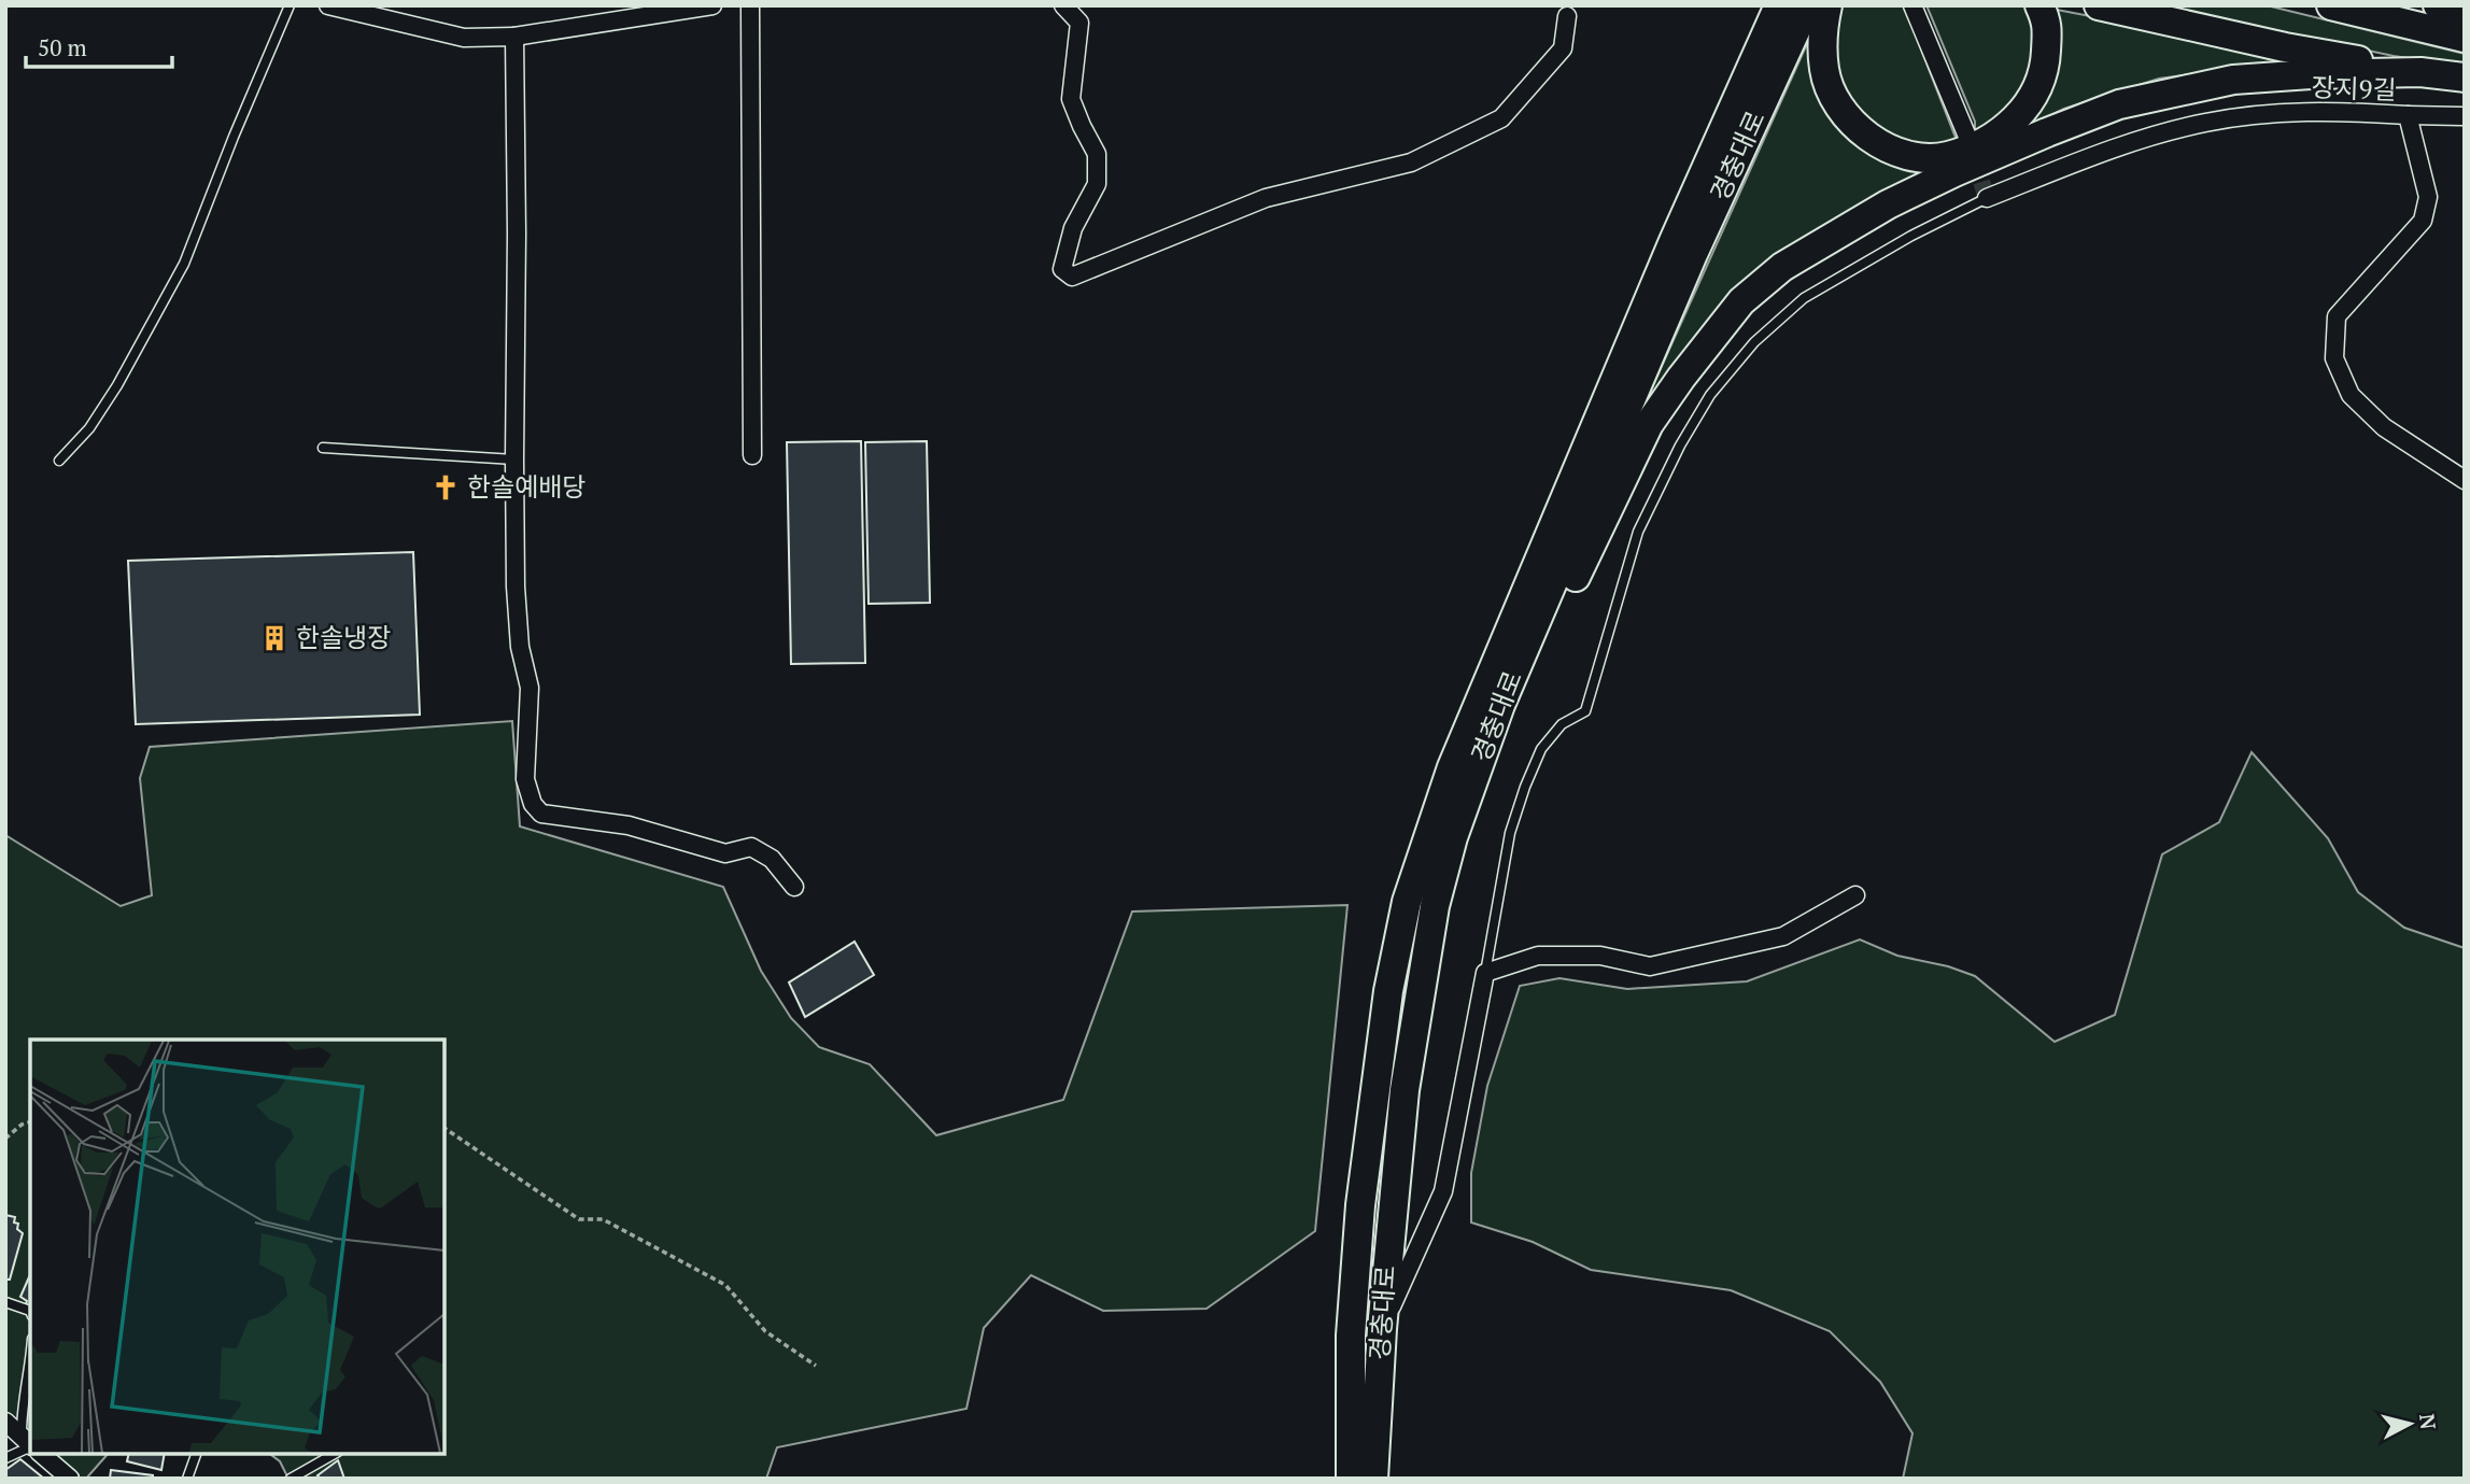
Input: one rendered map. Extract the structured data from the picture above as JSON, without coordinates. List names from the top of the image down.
{
  "streets": {
    "main road": ["경충대로"],
    "street": ["장지9길"]
  },
  "places": {
    "church": ["한솔예배당"],
    "building": ["한솔냉장"]
  },
  "scale_bar": "50 m",
  "north": "right"
}
